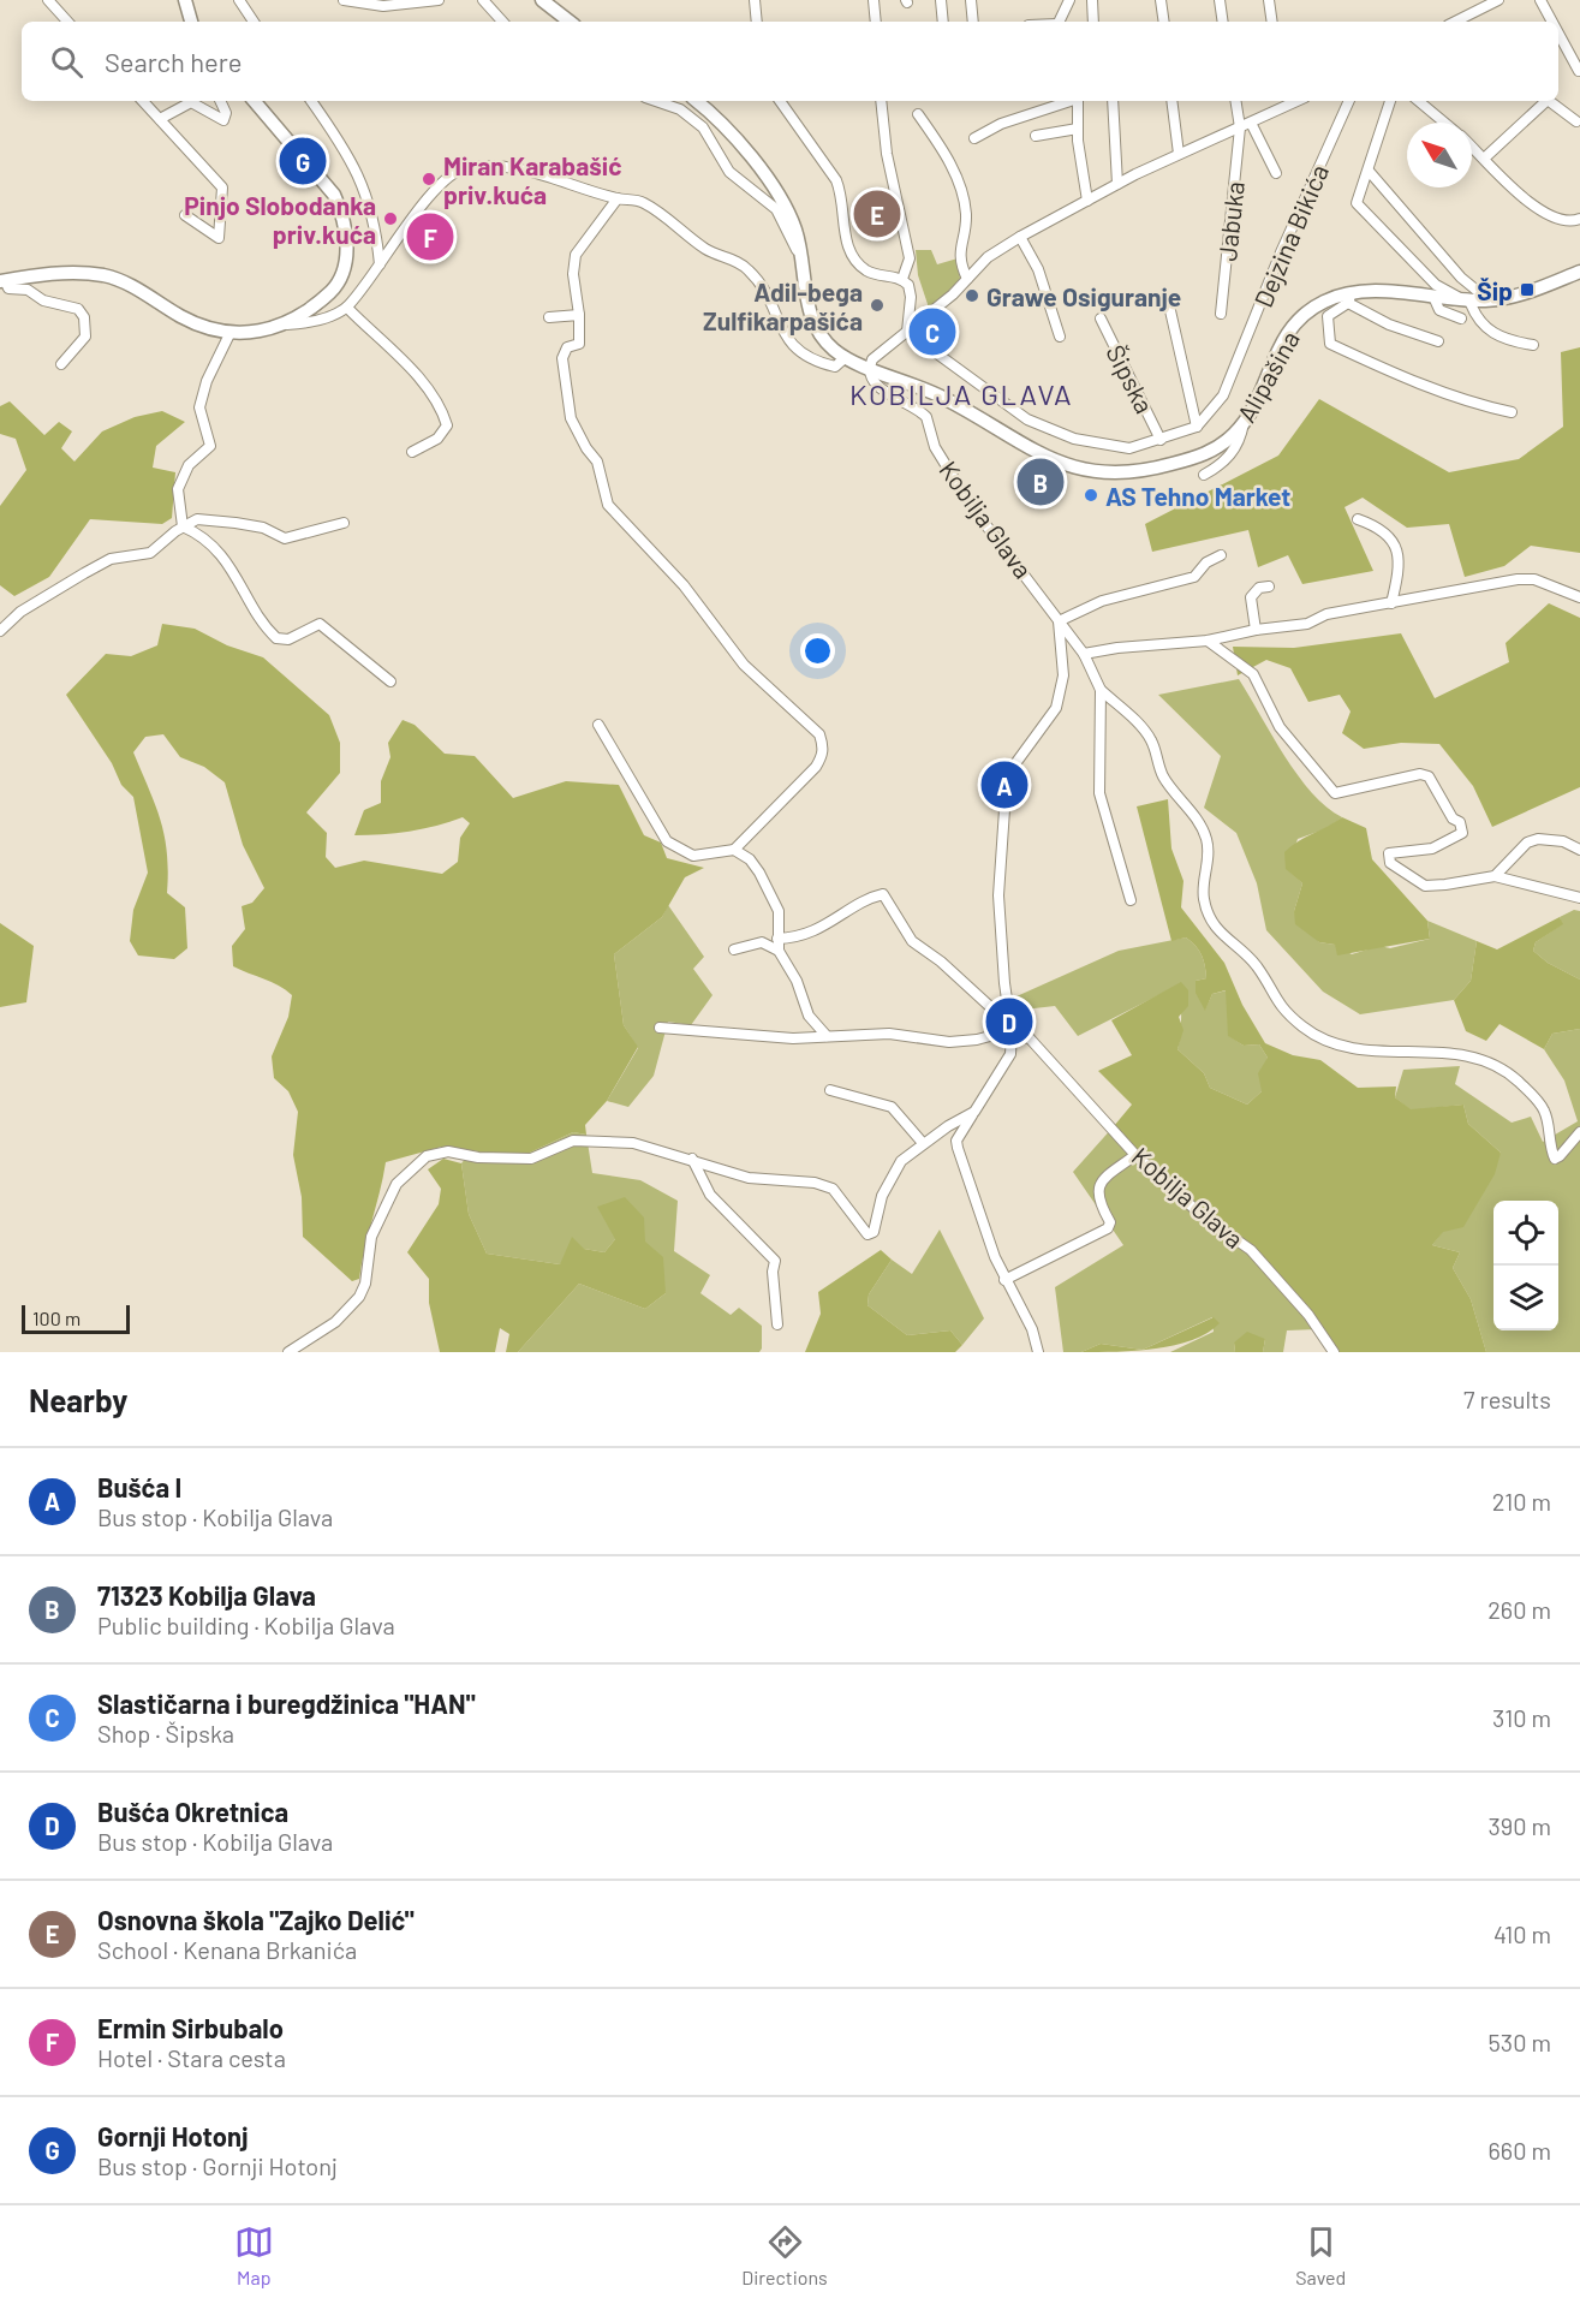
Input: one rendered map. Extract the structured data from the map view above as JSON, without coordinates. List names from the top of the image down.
{
  "streets": {
    "main road": ["Alipašina"],
    "street": [
      "Jabuka",
      "Dejzina Bikića",
      "Šipska",
      "Kobilja Glava"
    ]
  },
  "crossings": [
    ["Dejzina Bikića", "Šipska"]
  ],
  "districts": ["KOBILJA GLAVA"],
  "places": {
    "other": [
      "Miran Karabašić priv.kuća",
      "Pinjo Slobodanka priv.kuća",
      "Grawe Osiguranje",
      "Adil-bega Zulfikarpašića",
      "AS Tehno Market"
    ],
    "transit": ["Šip"]
  },
  "scale_bar": "100 m",
  "north": "top left",
  "page": {
    "search": "Search here",
    "pins": [
      "G",
      "E",
      "F",
      "C",
      "B",
      "A",
      "D"
    ],
    "scale": "100 m",
    "heading": ["Nearby", "7 results"],
    "list": [
      {
        "mark": "A",
        "name": "Bušća I",
        "note": "Bus stop · Kobilja Glava",
        "value": "210 m"
      },
      {
        "mark": "B",
        "name": "71323 Kobilja Glava",
        "note": "Public building · Kobilja Glava",
        "value": "260 m"
      },
      {
        "mark": "C",
        "name": "Slastičarna i buregdžinica \"HAN\"",
        "note": "Shop · Šipska",
        "value": "310 m"
      },
      {
        "mark": "D",
        "name": "Bušća Okretnica",
        "note": "Bus stop · Kobilja Glava",
        "value": "390 m"
      },
      {
        "mark": "E",
        "name": "Osnovna škola \"Zajko Delić\"",
        "note": "School · Kenana Brkanića",
        "value": "410 m"
      },
      {
        "mark": "F",
        "name": "Ermin Sirbubalo",
        "note": "Hotel · Stara cesta",
        "value": "530 m"
      },
      {
        "mark": "G",
        "name": "Gornji Hotonj",
        "note": "Bus stop · Gornji Hotonj",
        "value": "660 m"
      }
    ],
    "nav": ["Map", "Directions", "Saved"]
  }
}
